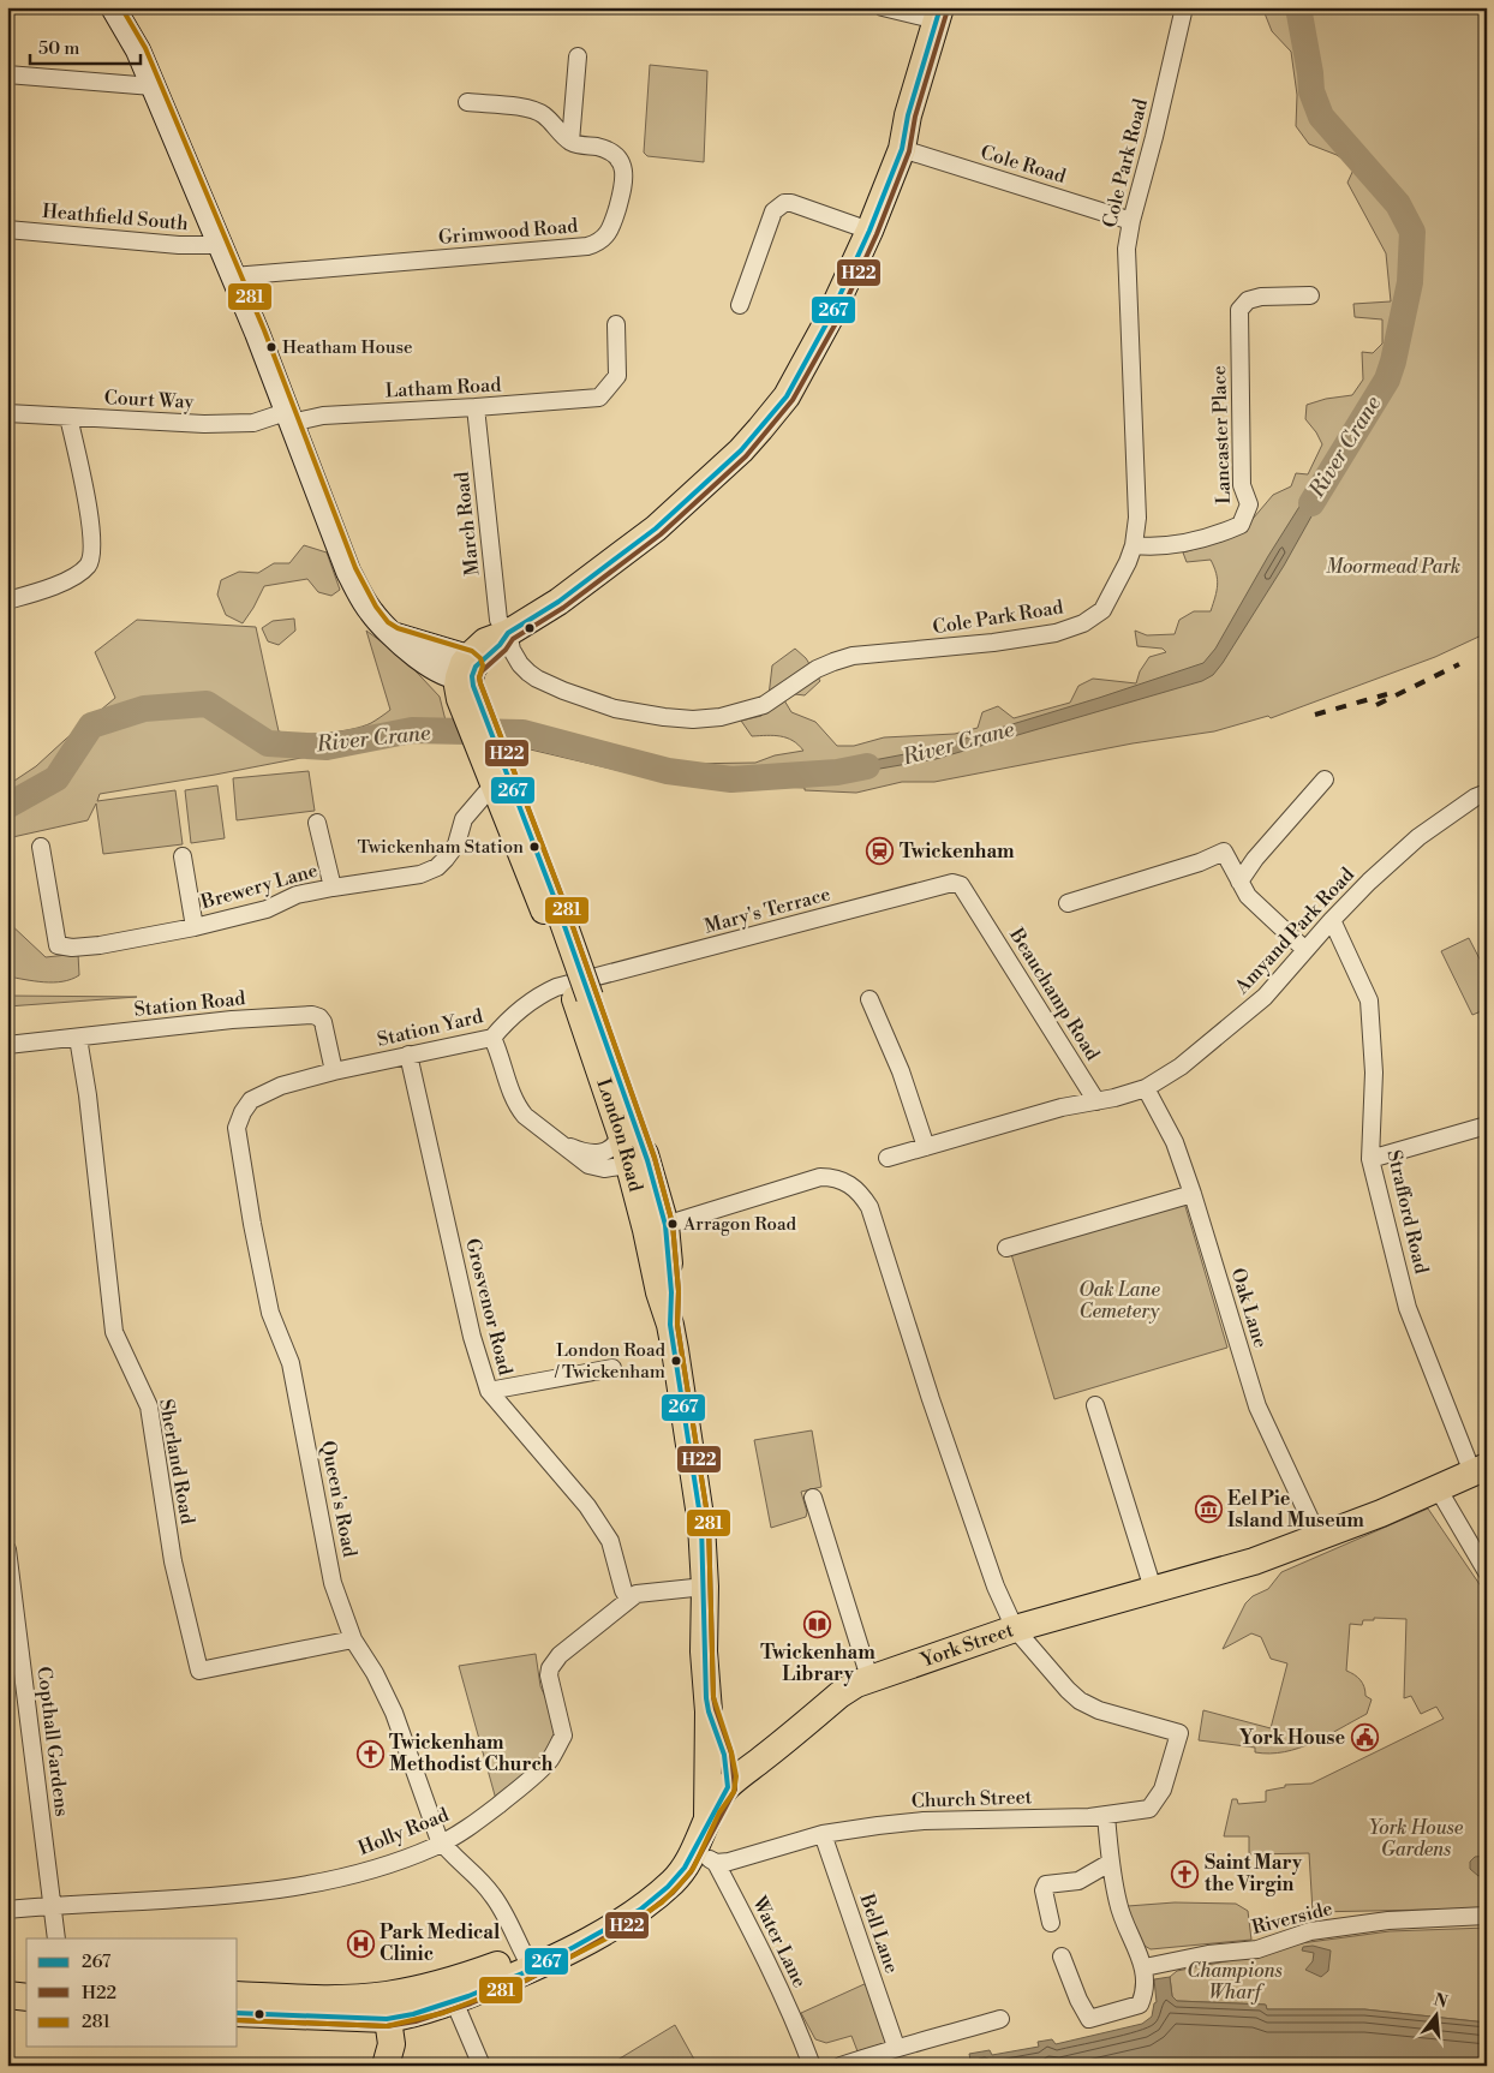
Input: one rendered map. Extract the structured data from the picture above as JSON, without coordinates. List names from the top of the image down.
{
  "streets": {
    "main road": ["London Road", "York Street"],
    "street": [
      "Cole Park Road",
      "Cole Road",
      "Heathfield South",
      "Grimwood Road",
      "Latham Road",
      "Court Way",
      "Lancaster Place",
      "March Road",
      "Brewery Lane",
      "Mary's Terrace",
      "Amyand Park Road",
      "Beauchamp Road",
      "Station Road",
      "Station Yard",
      "Strafford Road",
      "Grosvenor Road",
      "Oak Lane",
      "Sherland Road",
      "Queen's Road",
      "Copthall Gardens",
      "Church Street",
      "Holly Road",
      "Riverside",
      "Bell Lane",
      "Water Lane"
    ]
  },
  "crossings": [
    ["Cole Park Road", "Cole Road"],
    ["Cole Park Road", "Lancaster Place"],
    ["Cole Park Road", "March Road"],
    ["Latham Road", "Court Way"],
    ["Latham Road", "March Road"],
    ["Brewery Lane", "London Road"],
    ["Mary's Terrace", "Beauchamp Road"],
    ["Mary's Terrace", "Station Yard"],
    ["Mary's Terrace", "London Road"],
    ["Amyand Park Road", "Beauchamp Road"],
    ["Amyand Park Road", "Strafford Road"],
    ["Amyand Park Road", "Oak Lane"],
    ["Station Road", "Station Yard"],
    ["Station Road", "Sherland Road"],
    ["Station Road", "Queen's Road"],
    ["Station Yard", "London Road"],
    ["Station Yard", "Grosvenor Road"],
    ["Station Yard", "Queen's Road"],
    ["London Road", "Queen's Road"],
    ["London Road", "York Street"],
    ["London Road", "Church Street"],
    ["London Road", "Holly Road"],
    ["London Road", "Water Lane"],
    ["Strafford Road", "York Street"],
    ["Grosvenor Road", "Holly Road"],
    ["Oak Lane", "York Street"],
    ["Sherland Road", "Queen's Road"],
    ["Queen's Road", "Holly Road"],
    ["York Street", "Church Street"],
    ["Copthall Gardens", "Holly Road"],
    ["Church Street", "Bell Lane"],
    ["Church Street", "Water Lane"]
  ],
  "water": ["River Crane"],
  "parks": [
    "Moormead Park",
    "Oak Lane Cemetery",
    "York House Gardens",
    "Champions Wharf"
  ],
  "places": {
    "other": [
      "Heatham House",
      "Twickenham Station",
      "Arragon Road",
      "London Road / Twickenham"
    ],
    "station": ["Twickenham"],
    "museum": ["Eel Pie Island Museum"],
    "library": ["Twickenham Library"],
    "public building": ["York House"],
    "church": ["Twickenham Methodist Church", "Saint Mary the Virgin"],
    "hospital": ["Park Medical Clinic"]
  },
  "lines": ["transit line 267", "transit line 281", "transit line H22"],
  "legend": ["267", "H22", "281"],
  "scale_bar": "50 m",
  "north": "top"
}
